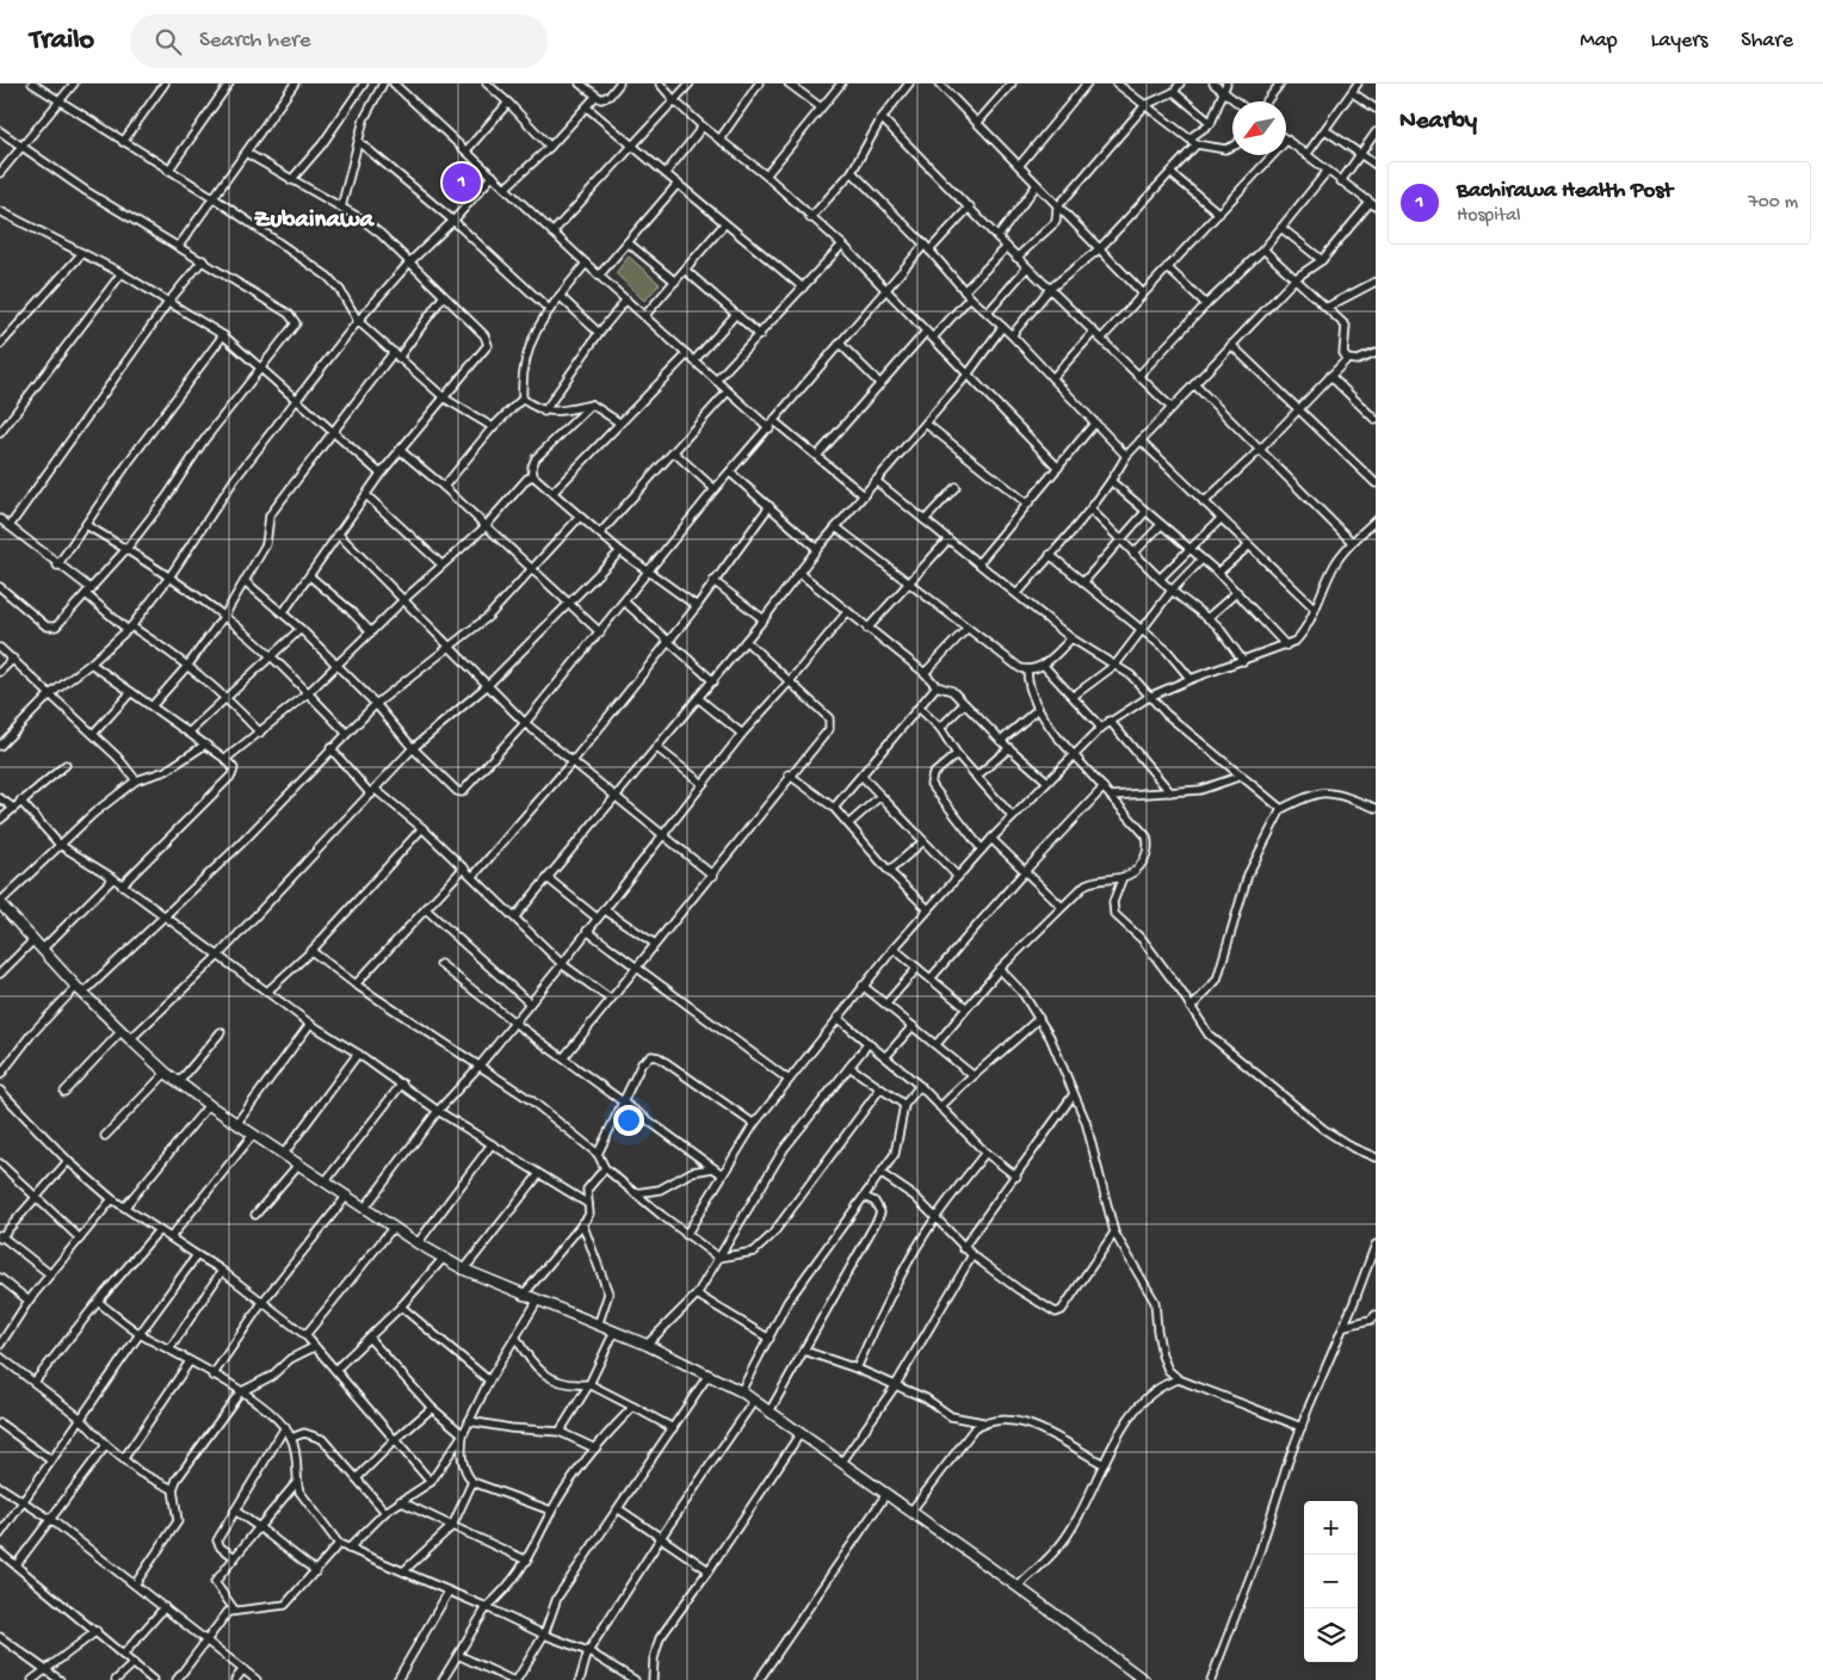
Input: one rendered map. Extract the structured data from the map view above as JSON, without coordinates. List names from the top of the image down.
{
  "districts": ["Zubainawa"],
  "north": "bottom left",
  "page": {
    "header": "Trailo",
    "search": "Search here",
    "nav": ["Map", "Layers", "Share"],
    "heading": "Nearby",
    "pins": "1",
    "list": [
      {
        "mark": "1",
        "name": "Bachirawa Health Post",
        "note": "Hospital",
        "value": "700 m"
      }
    ],
    "map_buttons": ["+", "−"]
  }
}
